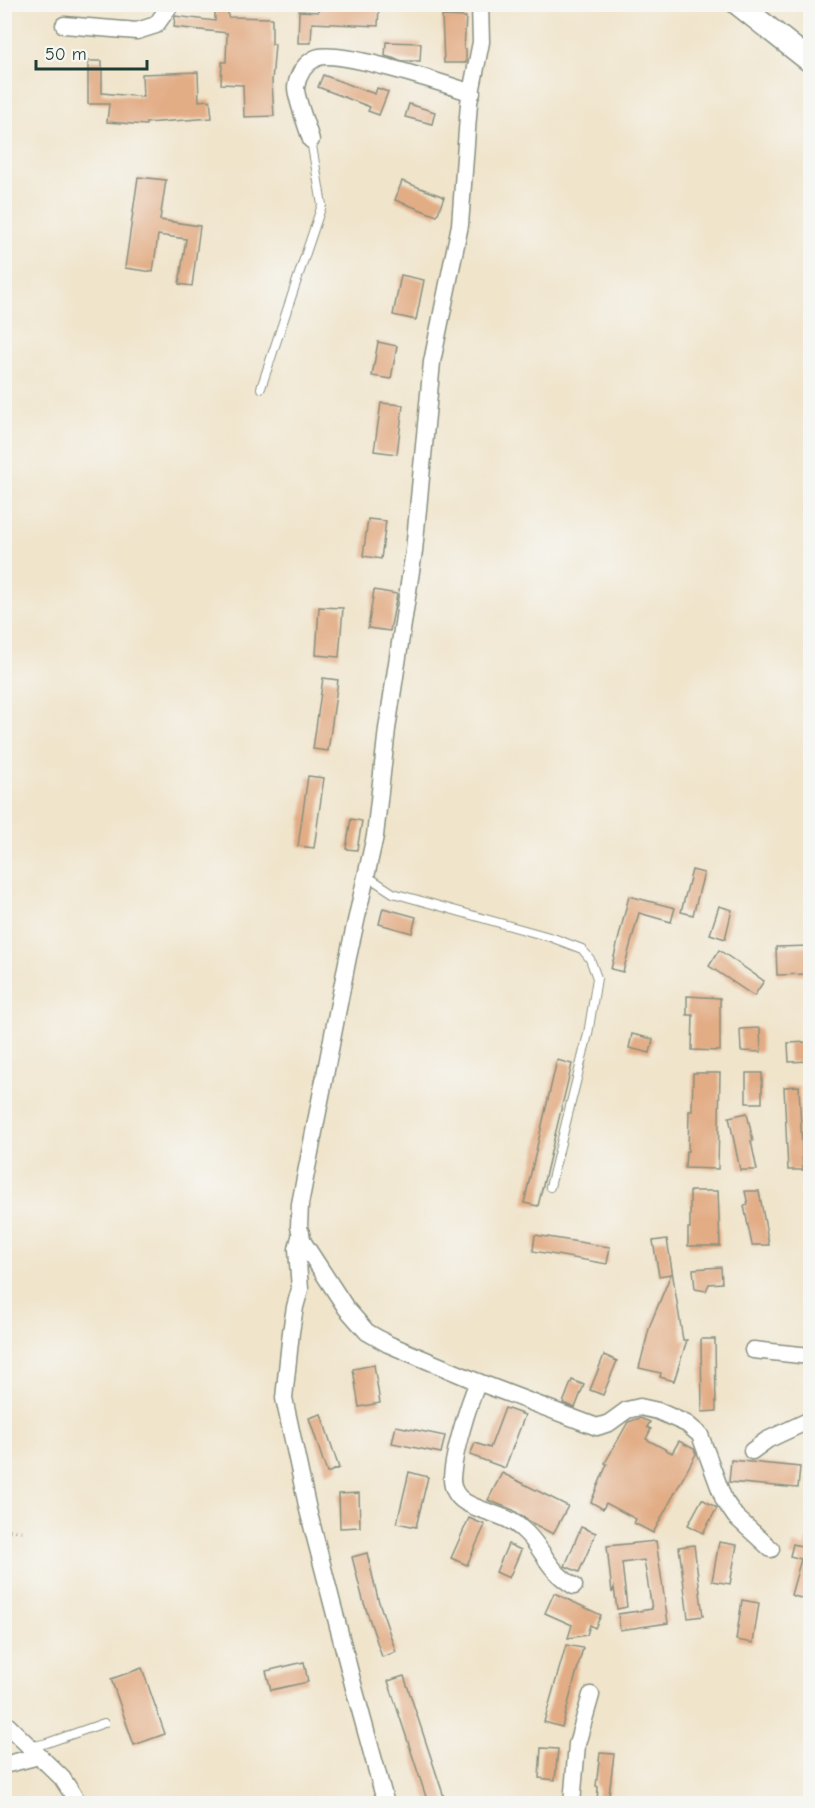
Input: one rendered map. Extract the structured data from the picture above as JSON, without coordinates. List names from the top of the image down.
{
  "scale_bar": "50 m"
}
